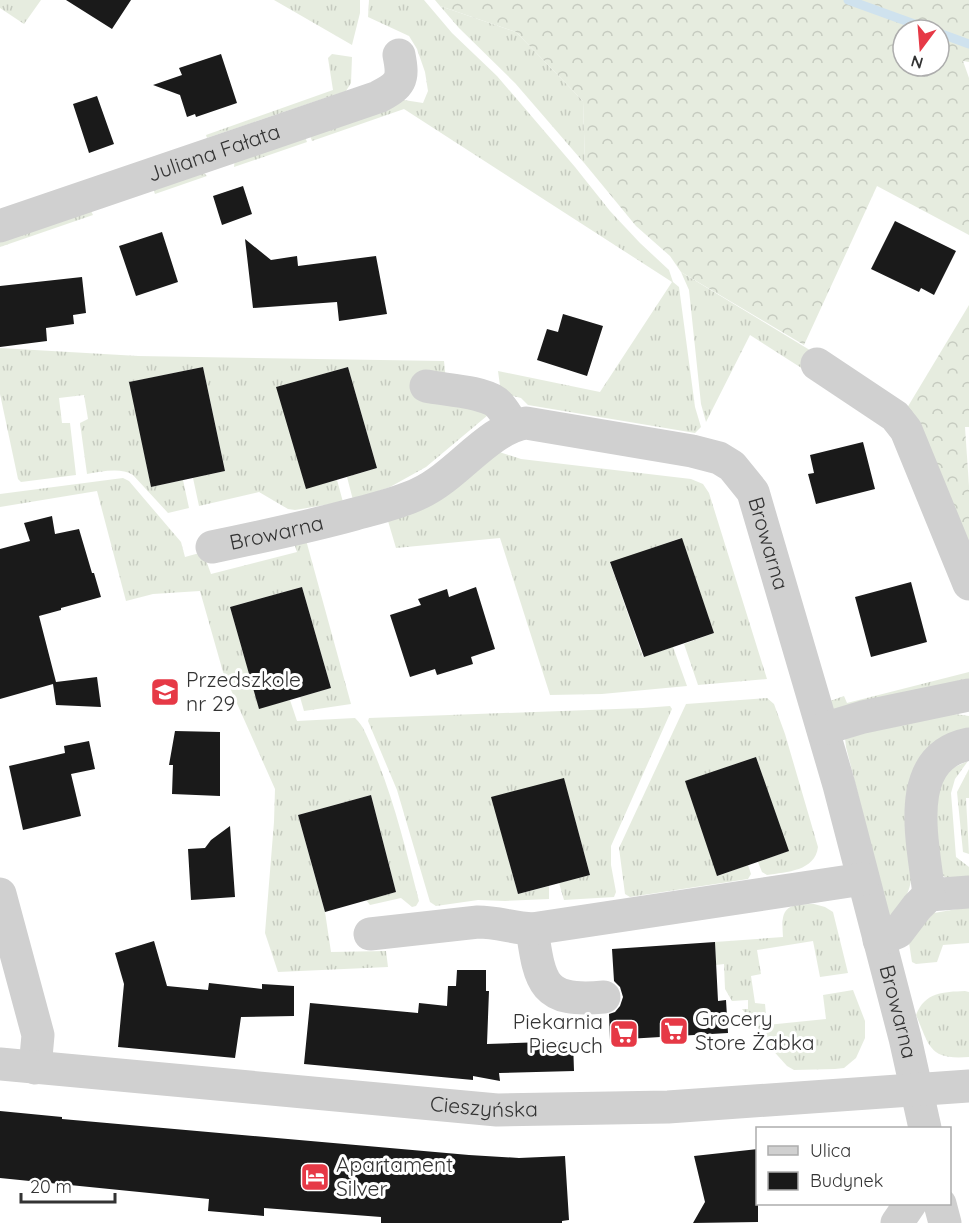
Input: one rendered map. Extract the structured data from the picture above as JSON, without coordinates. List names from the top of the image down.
{
  "streets": {
    "street": ["Juliana Fałata", "Browarna", "Cieszyńska"]
  },
  "crossings": [
    ["Browarna", "Cieszyńska"]
  ],
  "places": {
    "school or university": ["Przedszkole nr 29"],
    "supermarket": ["Grocery Store Żabka", "Piekarnia Piecuch"],
    "hotel": ["Apartament Silver"]
  },
  "legend": ["Ulica", "Budynek"],
  "scale_bar": "20 m",
  "north": "bottom"
}
